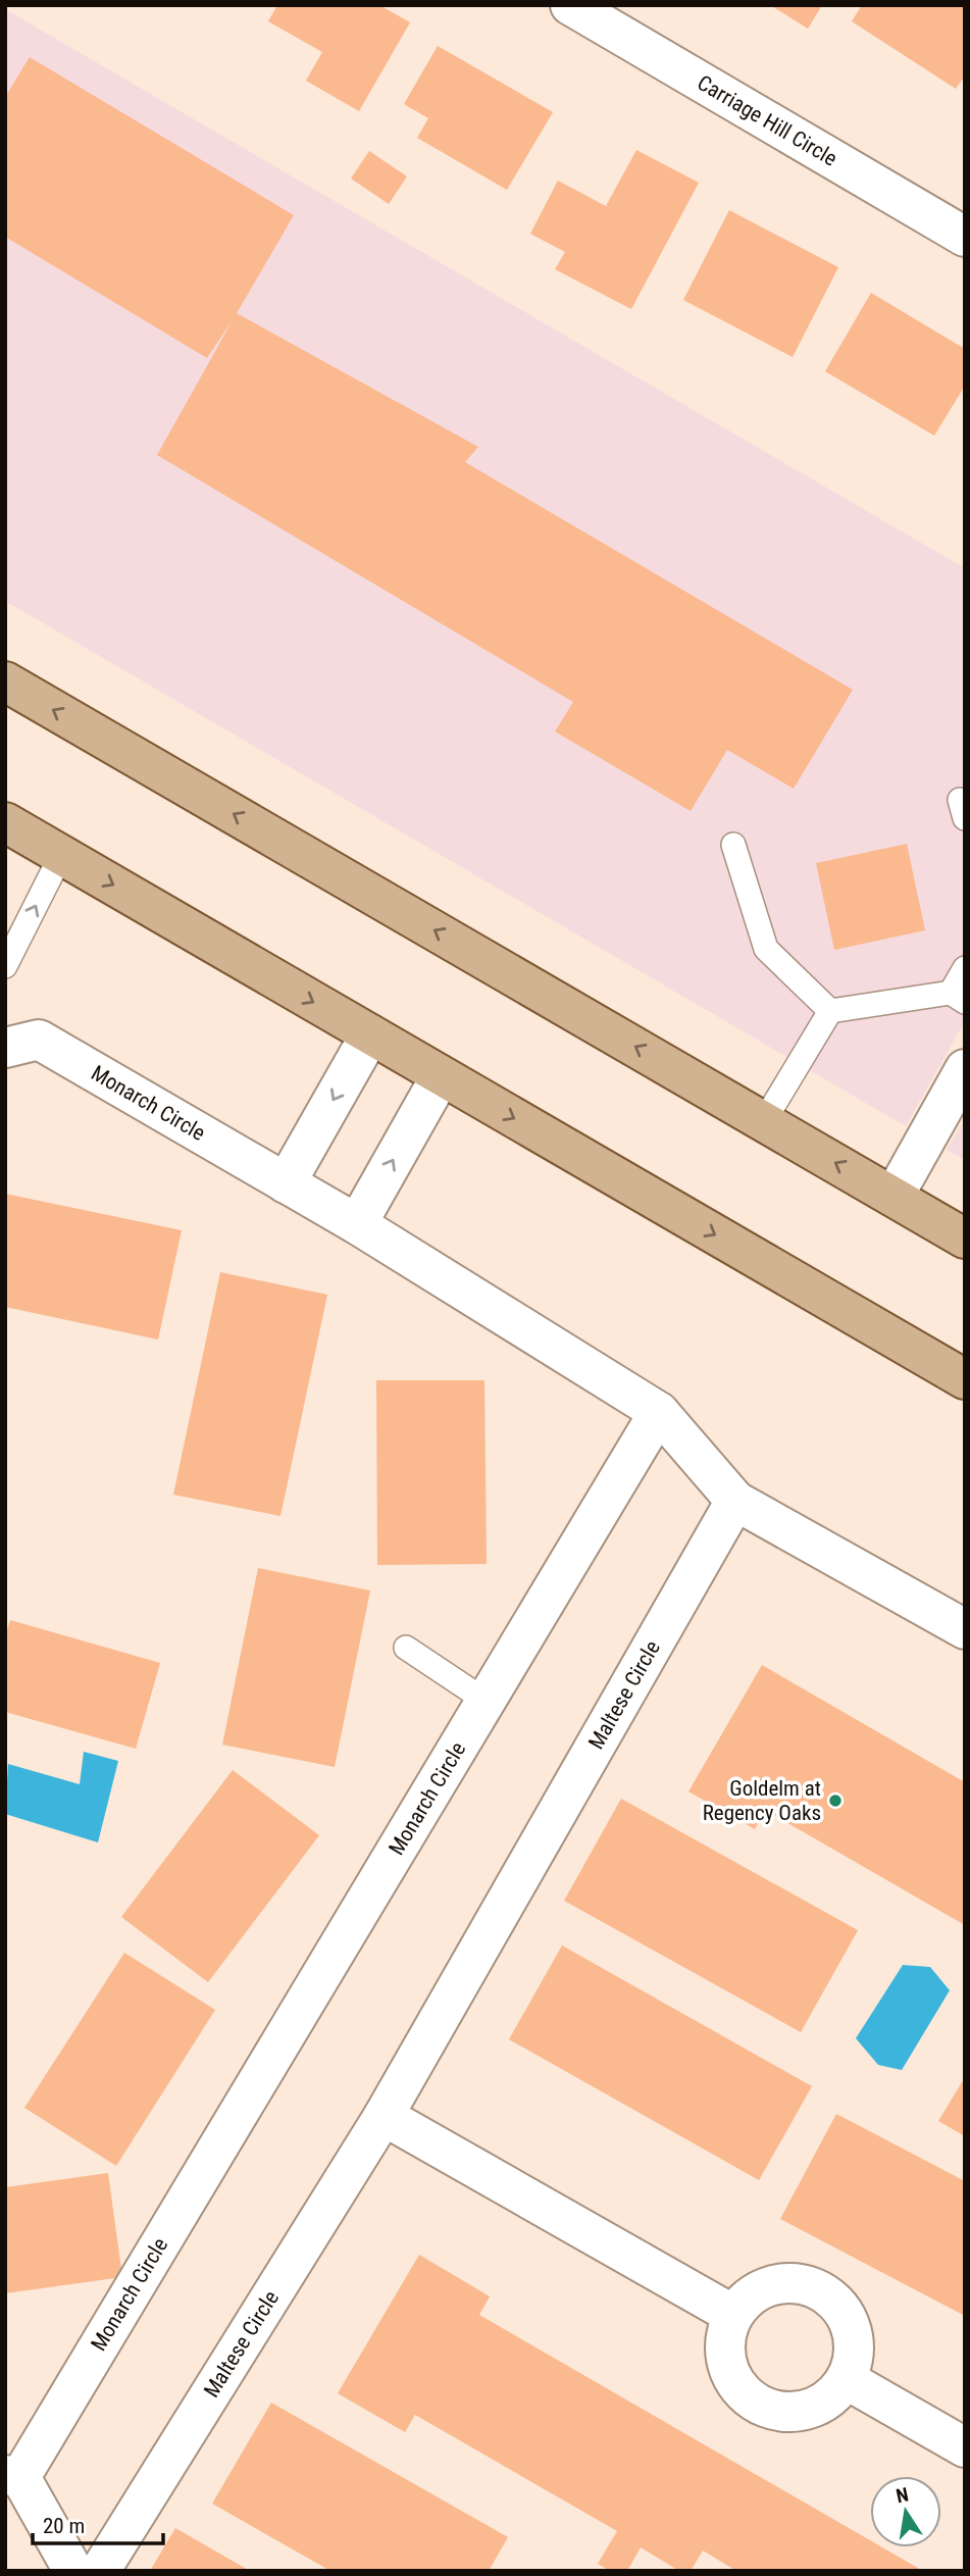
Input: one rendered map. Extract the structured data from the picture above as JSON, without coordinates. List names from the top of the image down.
{
  "streets": {
    "street": ["Carriage Hill Circle", "Monarch Circle", "Maltese Circle"]
  },
  "places": ["Goldelm at Regency Oaks"],
  "scale_bar": "20 m",
  "north": "top"
}
